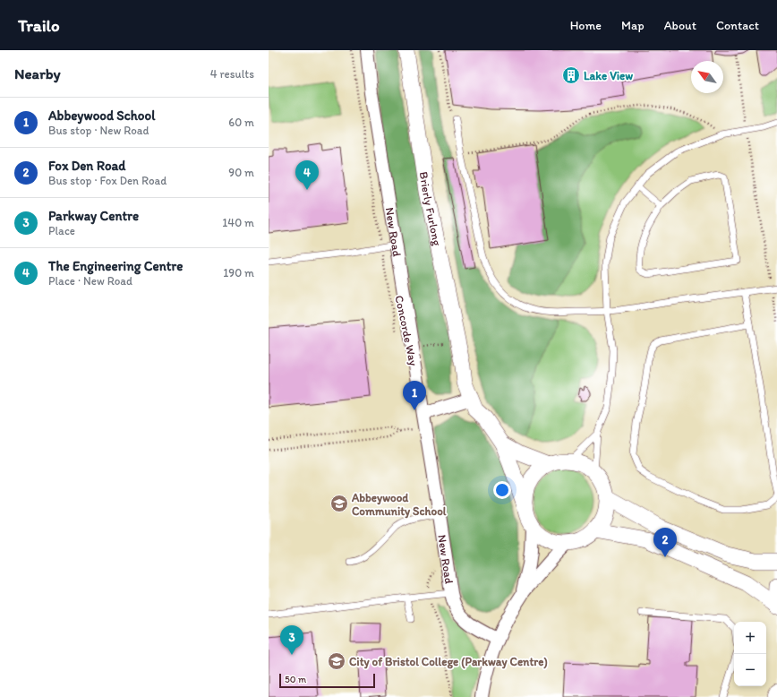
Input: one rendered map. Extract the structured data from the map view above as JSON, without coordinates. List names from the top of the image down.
{
  "streets": {
    "street": ["Brierly Furlong", "New Road"],
    "path": ["Concorde Way"]
  },
  "places": {
    "building": ["Lake View"],
    "school or university": ["Abbeywood Community School", "City of Bristol College (Parkway Centre)"]
  },
  "scale_bar": "50 m",
  "north": "top left",
  "page": {
    "header": "Trailo",
    "nav": [
      "Home",
      "Map",
      "About",
      "Contact"
    ],
    "heading": ["Nearby", "4 results"],
    "list": [
      {
        "mark": "1",
        "name": "Abbeywood School",
        "note": "Bus stop · New Road",
        "value": "60 m"
      },
      {
        "mark": "2",
        "name": "Fox Den Road",
        "note": "Bus stop · Fox Den Road",
        "value": "90 m"
      },
      {
        "mark": "3",
        "name": "Parkway Centre",
        "note": "Place",
        "value": "140 m"
      },
      {
        "mark": "4",
        "name": "The Engineering Centre",
        "note": "Place · New Road",
        "value": "190 m"
      }
    ],
    "pins": [
      "4",
      "1",
      "2",
      "3"
    ],
    "map_buttons": ["+", "−"],
    "scale": "50 m"
  }
}
